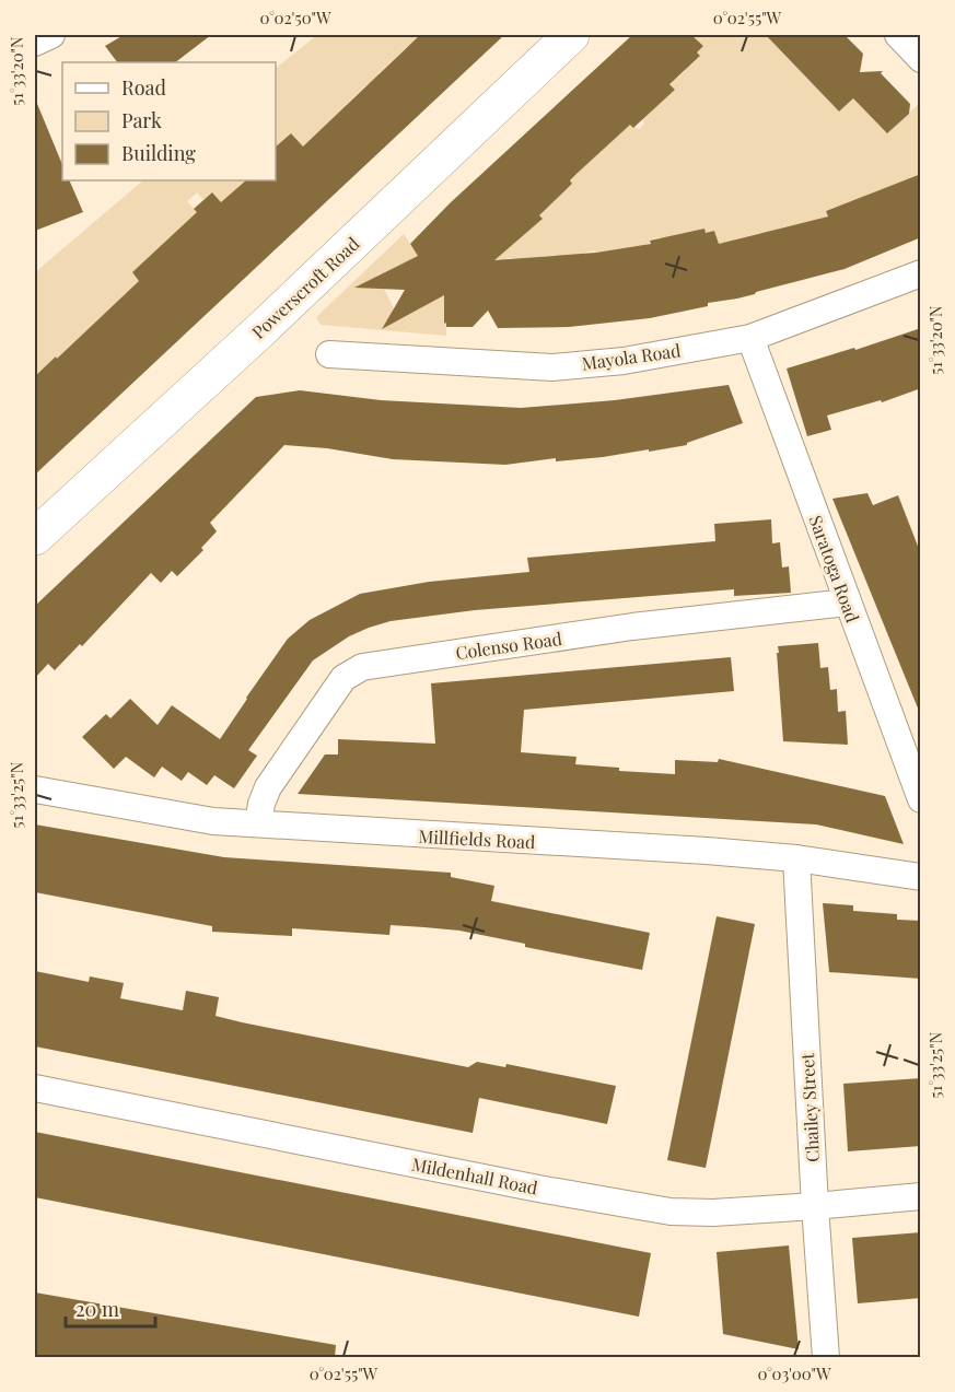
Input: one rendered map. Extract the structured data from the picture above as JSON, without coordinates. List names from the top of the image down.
{
  "streets": {
    "street": [
      "Powerscroft Road",
      "Mayola Road",
      "Saratoga Road",
      "Colenso Road",
      "Millfields Road",
      "Chailey Street",
      "Mildenhall Road"
    ]
  },
  "crossings": [
    ["Mayola Road", "Saratoga Road"],
    ["Saratoga Road", "Colenso Road"],
    ["Colenso Road", "Millfields Road"],
    ["Millfields Road", "Chailey Street"],
    ["Chailey Street", "Mildenhall Road"]
  ],
  "legend": ["Road", "Park", "Building"],
  "scale_bar": "20 m",
  "coordinates": [
    "0°02'50\"W",
    "0°02'55\"W",
    "51°33'20\"N",
    "51°33'25\"N",
    "0°03'00\"W"
  ]
}
